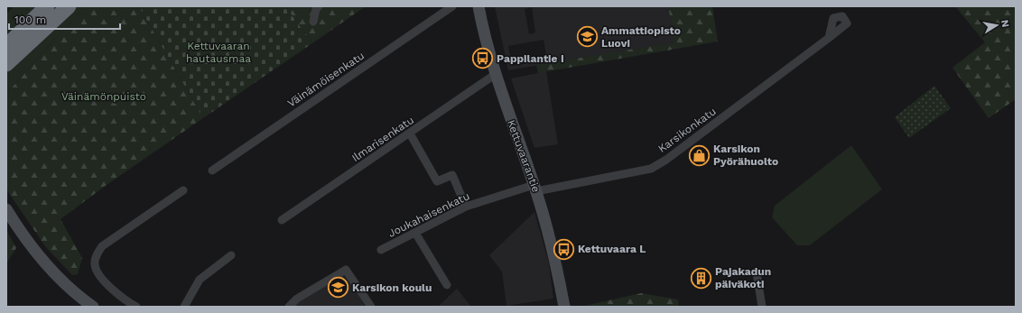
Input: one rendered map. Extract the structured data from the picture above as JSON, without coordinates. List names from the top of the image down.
{
  "streets": {
    "street": [
      "Väinämöisenkatu",
      "Karsikonkatu",
      "Ilmarisenkatu",
      "Kettuvaarantie",
      "Joukahaisenkatu"
    ]
  },
  "crossings": [
    ["Karsikonkatu", "Kettuvaarantie"],
    ["Karsikonkatu", "Joukahaisenkatu"],
    ["Ilmarisenkatu", "Kettuvaarantie"],
    ["Kettuvaarantie", "Joukahaisenkatu"]
  ],
  "parks": ["Kettuvaaran hautausmaa", "Väinämönpuisto"],
  "places": {
    "school or university": ["Ammattiopisto Luovi", "Karsikon koulu"],
    "bus stop": ["Pappilantie I", "Kettuvaara L"],
    "shop": ["Karsikon Pyörähuolto"],
    "building": ["Pajakadun päiväkoti"]
  },
  "scale_bar": "100 m",
  "north": "right"
}
